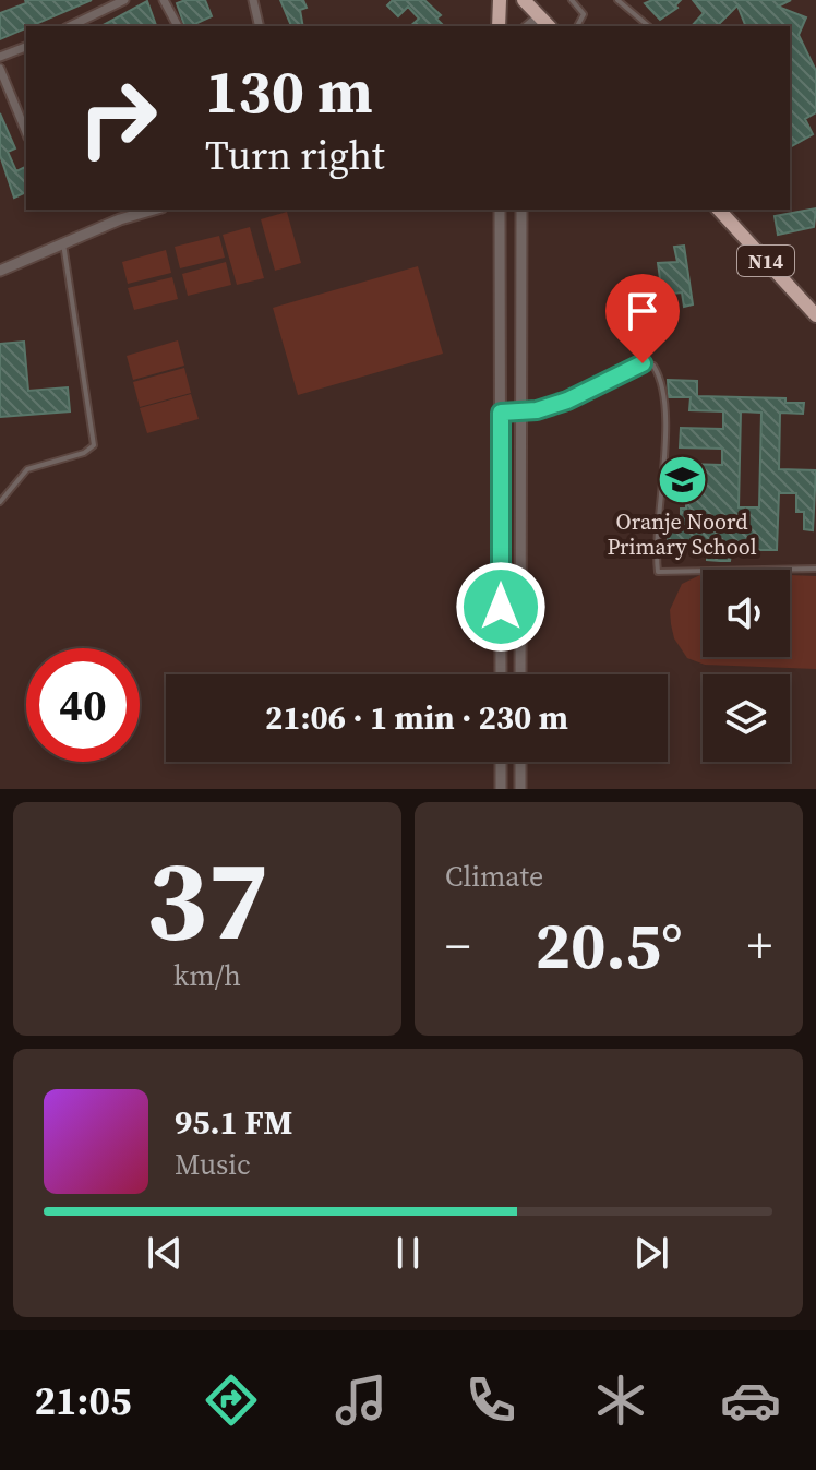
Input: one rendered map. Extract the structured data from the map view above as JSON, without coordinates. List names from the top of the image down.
{
  "streets": {
    "highway": ["N14"]
  },
  "places": {
    "school or university": ["Oranje Noord Primary School"]
  },
  "page": {
    "turn": ["130 m", "Turn right"],
    "limit": "40",
    "trip": "21:06 · 1 min · 230 m",
    "tile": [
      ["37", "km/h"],
      "Climate"
    ],
    "heat": ["−", "20.5°", "+"],
    "song": ["95.1 FM", "Music"],
    "tabs": "21:05"
  }
}
